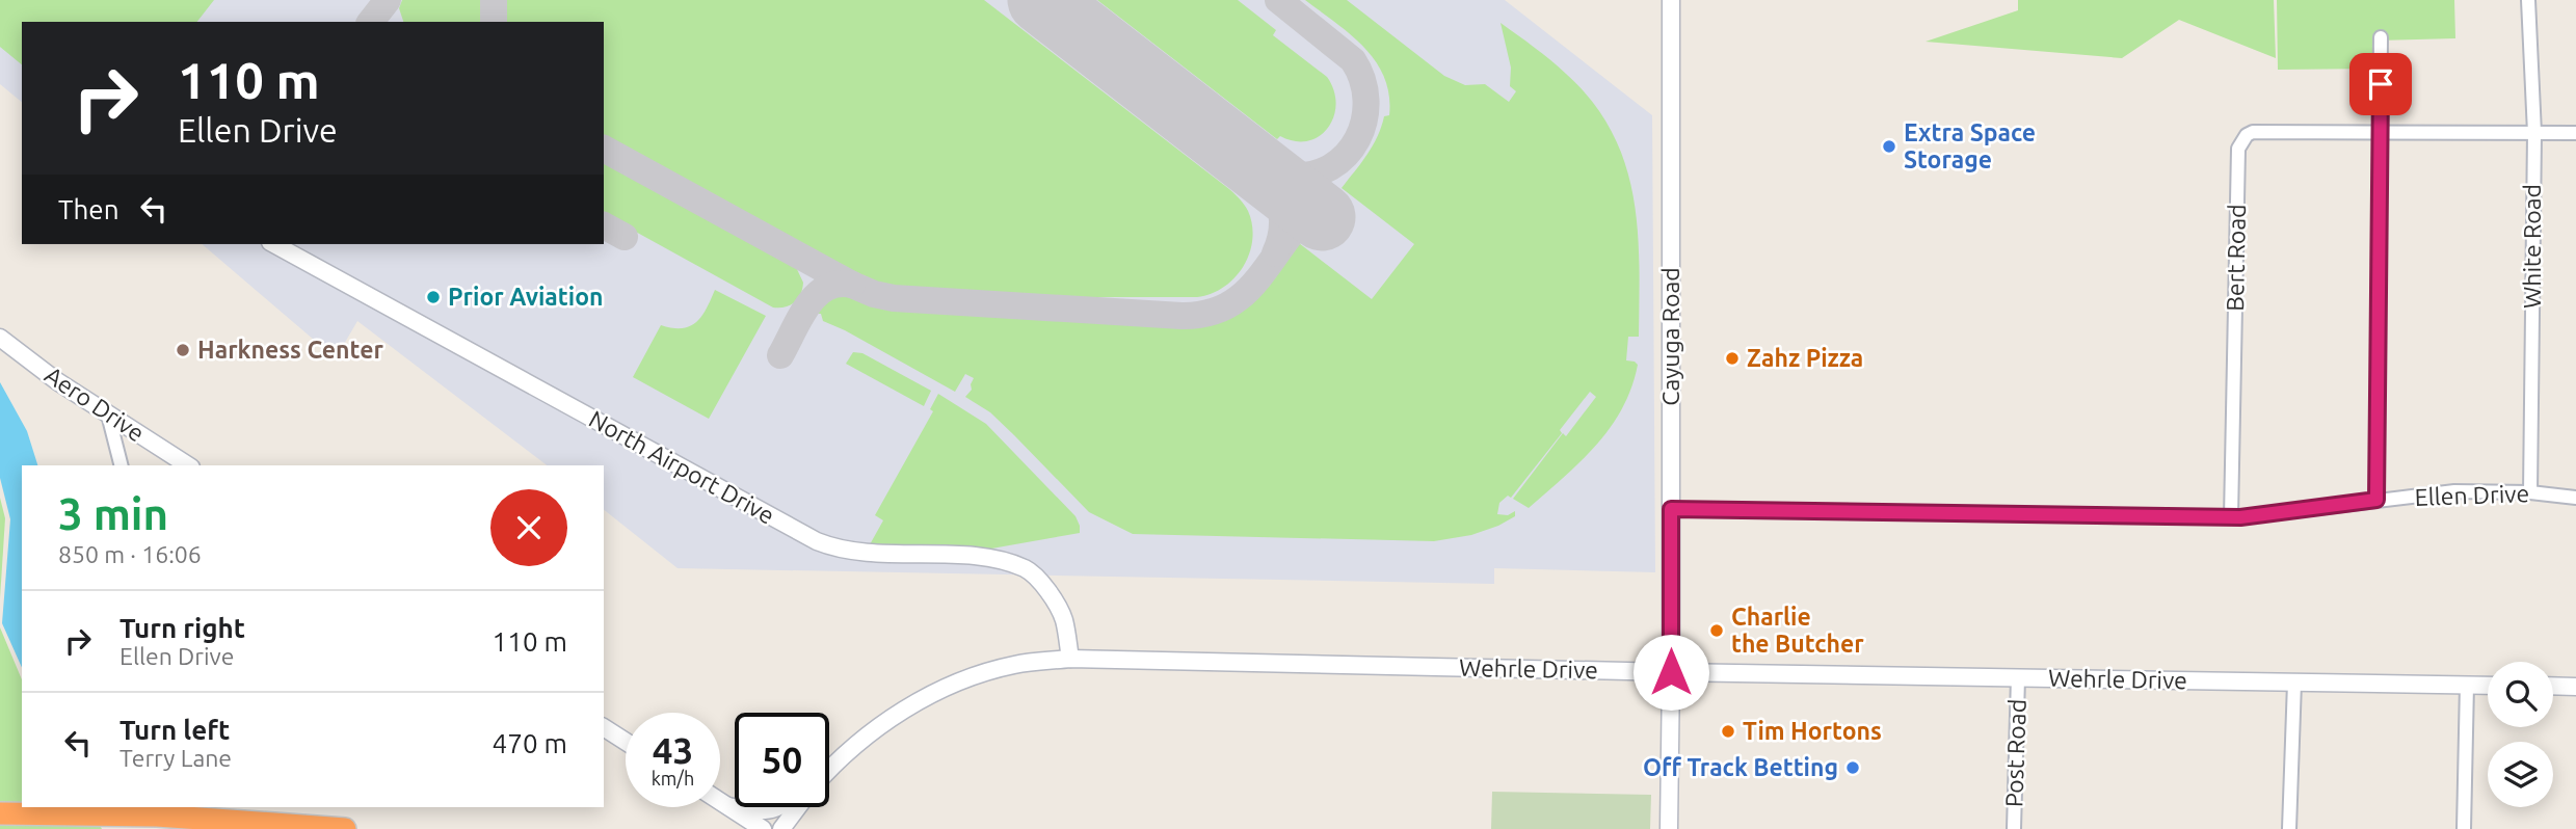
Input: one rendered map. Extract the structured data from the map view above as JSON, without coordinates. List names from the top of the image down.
{
  "streets": {
    "street": [
      "White Road",
      "Bert Road",
      "Cayuga Road",
      "Aero Drive",
      "North Airport Drive",
      "Ellen Drive",
      "Wehrle Drive",
      "Post Road"
    ]
  },
  "crossings": [
    ["White Road", "Ellen Drive"],
    ["Bert Road", "Ellen Drive"],
    ["Cayuga Road", "Ellen Drive"],
    ["Cayuga Road", "Wehrle Drive"],
    ["North Airport Drive", "Wehrle Drive"],
    ["Wehrle Drive", "Post Road"]
  ],
  "places": [
    "Extra Space Storage",
    "Prior Aviation",
    "Harkness Center",
    "Zahz Pizza",
    "Charlie the Butcher",
    "Tim Hortons",
    "Off Track Betting"
  ],
  "page": {
    "turn": ["110 m", "Ellen Drive"],
    "then": "Then",
    "heading": ["3 min", "850 m · 16:06"],
    "list": [
      {
        "name": "Turn right",
        "note": "Ellen Drive",
        "value": "110 m"
      },
      {
        "name": "Turn left",
        "note": "Terry Lane",
        "value": "470 m"
      }
    ],
    "speed": "43 km/h",
    "limit": "50"
  }
}
